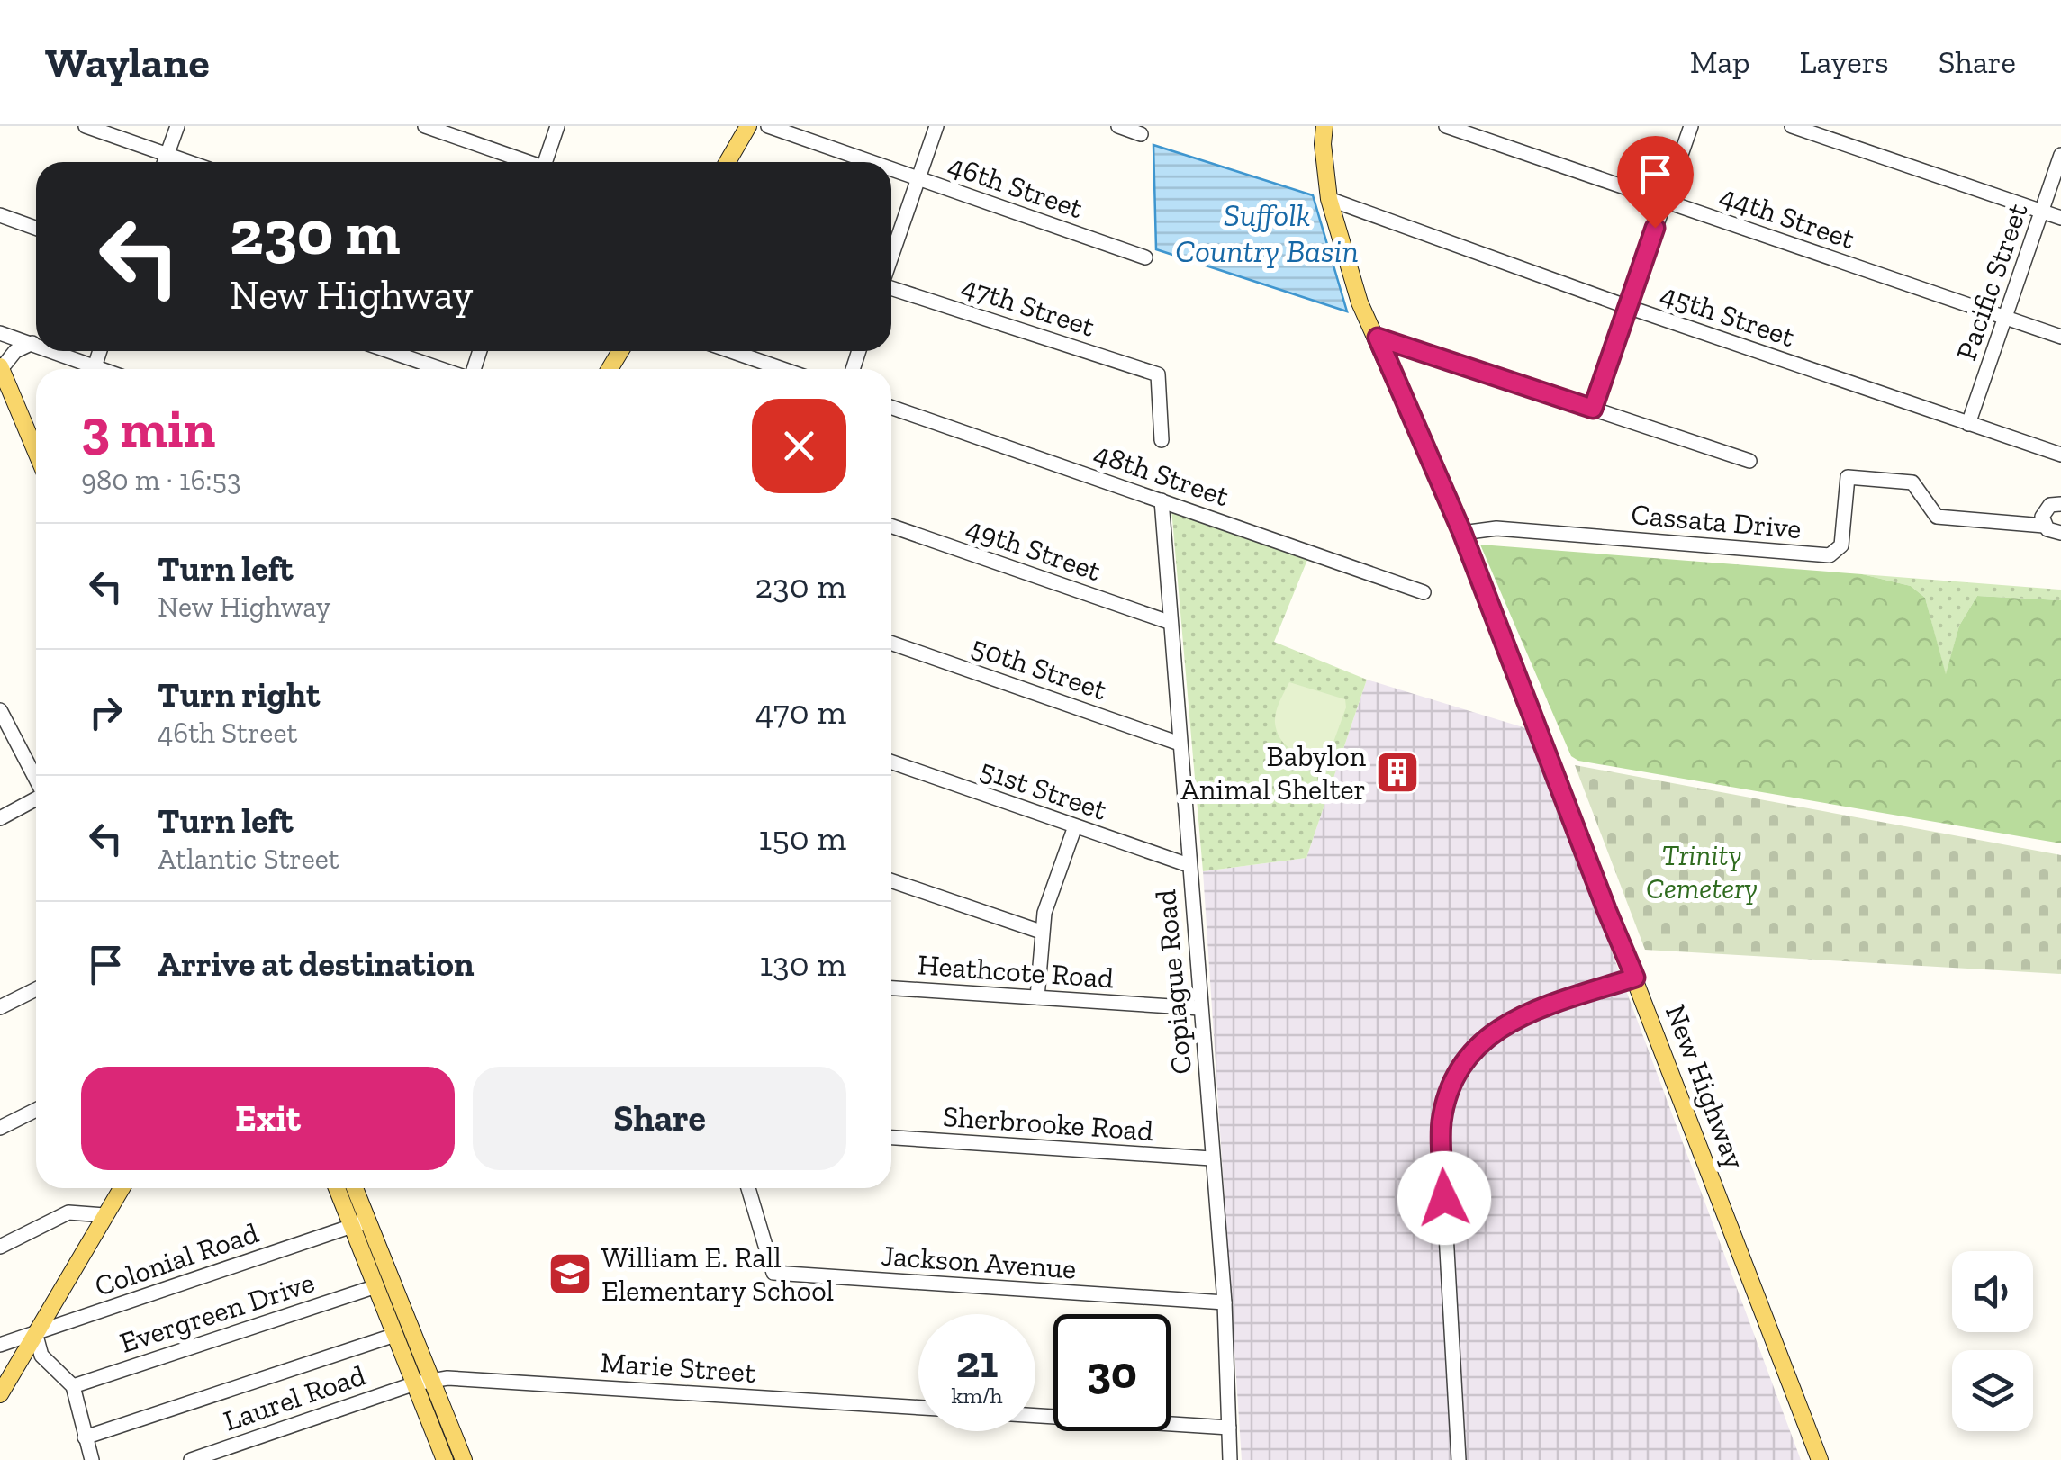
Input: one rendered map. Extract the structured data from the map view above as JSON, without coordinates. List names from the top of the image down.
{
  "streets": {
    "main road": ["New Highway"],
    "street": [
      "46th Street",
      "44th Street",
      "Pacific Street",
      "47th Street",
      "45th Street",
      "48th Street",
      "Cassata Drive",
      "49th Street",
      "50th Street",
      "51st Street",
      "Heathcote Road",
      "Copiague Road",
      "Sherbrooke Road",
      "Colonial Road",
      "Jackson Avenue",
      "Evergreen Drive",
      "Marie Street",
      "Laurel Road"
    ]
  },
  "crossings": [
    ["44th Street", "Pacific Street"],
    ["Pacific Street", "45th Street"],
    ["45th Street", "New Highway"],
    ["48th Street", "Copiague Road"],
    ["Cassata Drive", "New Highway"],
    ["49th Street", "Copiague Road"],
    ["50th Street", "Copiague Road"],
    ["51st Street", "Copiague Road"],
    ["Heathcote Road", "Copiague Road"],
    ["Copiague Road", "Sherbrooke Road"],
    ["Copiague Road", "Jackson Avenue"],
    ["Marie Street", "Laurel Road"]
  ],
  "water": ["Suffolk Country Basin"],
  "parks": ["Trinity Cemetery"],
  "places": {
    "building": ["Babylon Animal Shelter"],
    "school or university": ["William E. Rall Elementary School"]
  },
  "page": {
    "header": "Waylane",
    "nav": ["Map", "Layers", "Share"],
    "turn": ["230 m", "New Highway"],
    "heading": ["3 min", "980 m · 16:53"],
    "list": [
      {
        "name": "Turn left",
        "note": "New Highway",
        "value": "230 m"
      },
      {
        "name": "Turn right",
        "note": "46th Street",
        "value": "470 m"
      },
      {
        "name": "Turn left",
        "note": "Atlantic Street",
        "value": "150 m"
      },
      {
        "name": "Arrive at destination",
        "value": "130 m"
      }
    ],
    "buttons": ["Exit", "Share"],
    "speed": "21 km/h",
    "limit": "30"
  }
}
